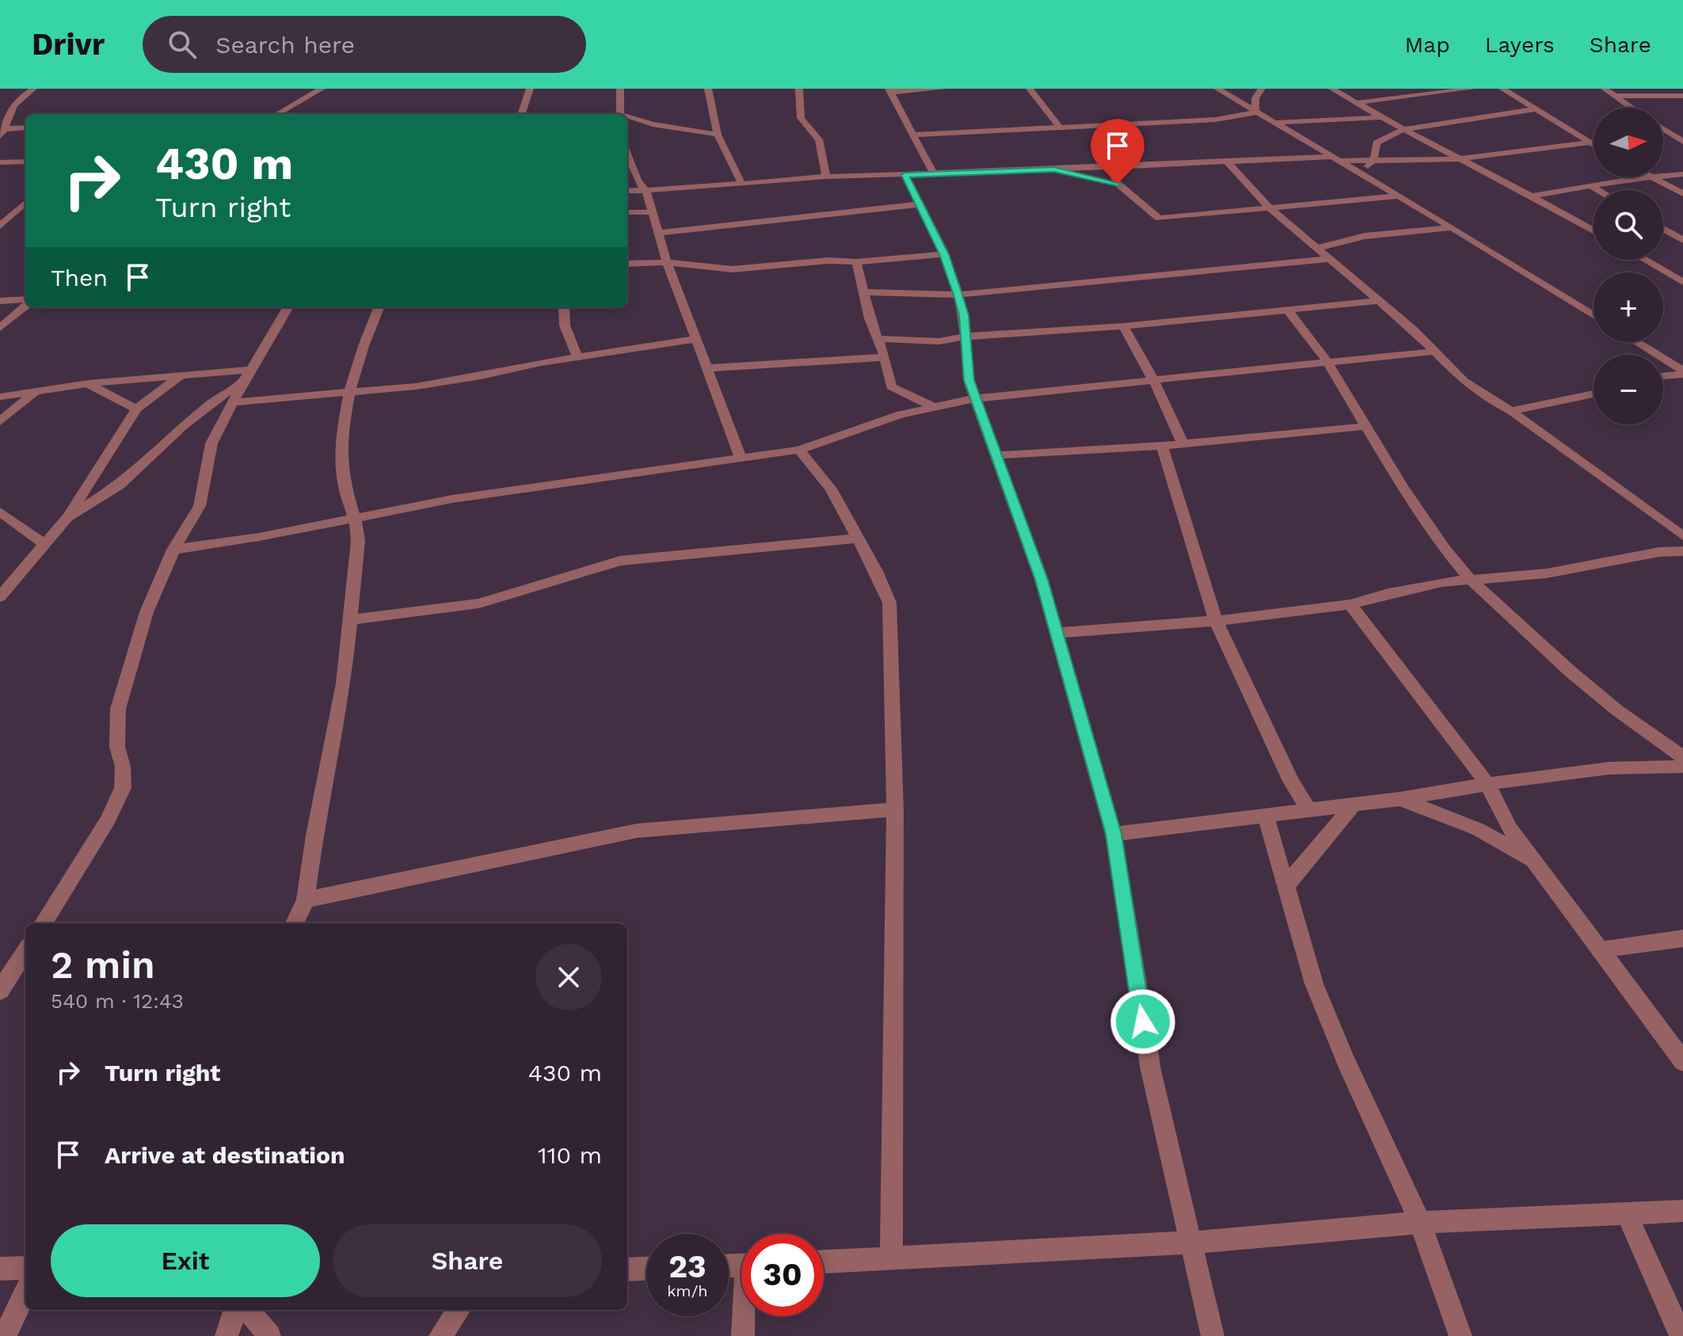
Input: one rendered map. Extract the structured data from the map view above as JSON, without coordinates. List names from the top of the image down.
{
  "north": "right",
  "page": {
    "header": "Drivr",
    "search": "Search here",
    "nav": ["Map", "Layers", "Share"],
    "map_buttons": ["+", "−"],
    "turn": ["430 m", "Turn right"],
    "then": "Then",
    "heading": ["2 min", "540 m · 12:43"],
    "list": [
      {
        "name": "Turn right",
        "value": "430 m"
      },
      {
        "name": "Arrive at destination",
        "value": "110 m"
      }
    ],
    "buttons": ["Exit", "Share"],
    "speed": "23 km/h",
    "limit": "30"
  }
}
